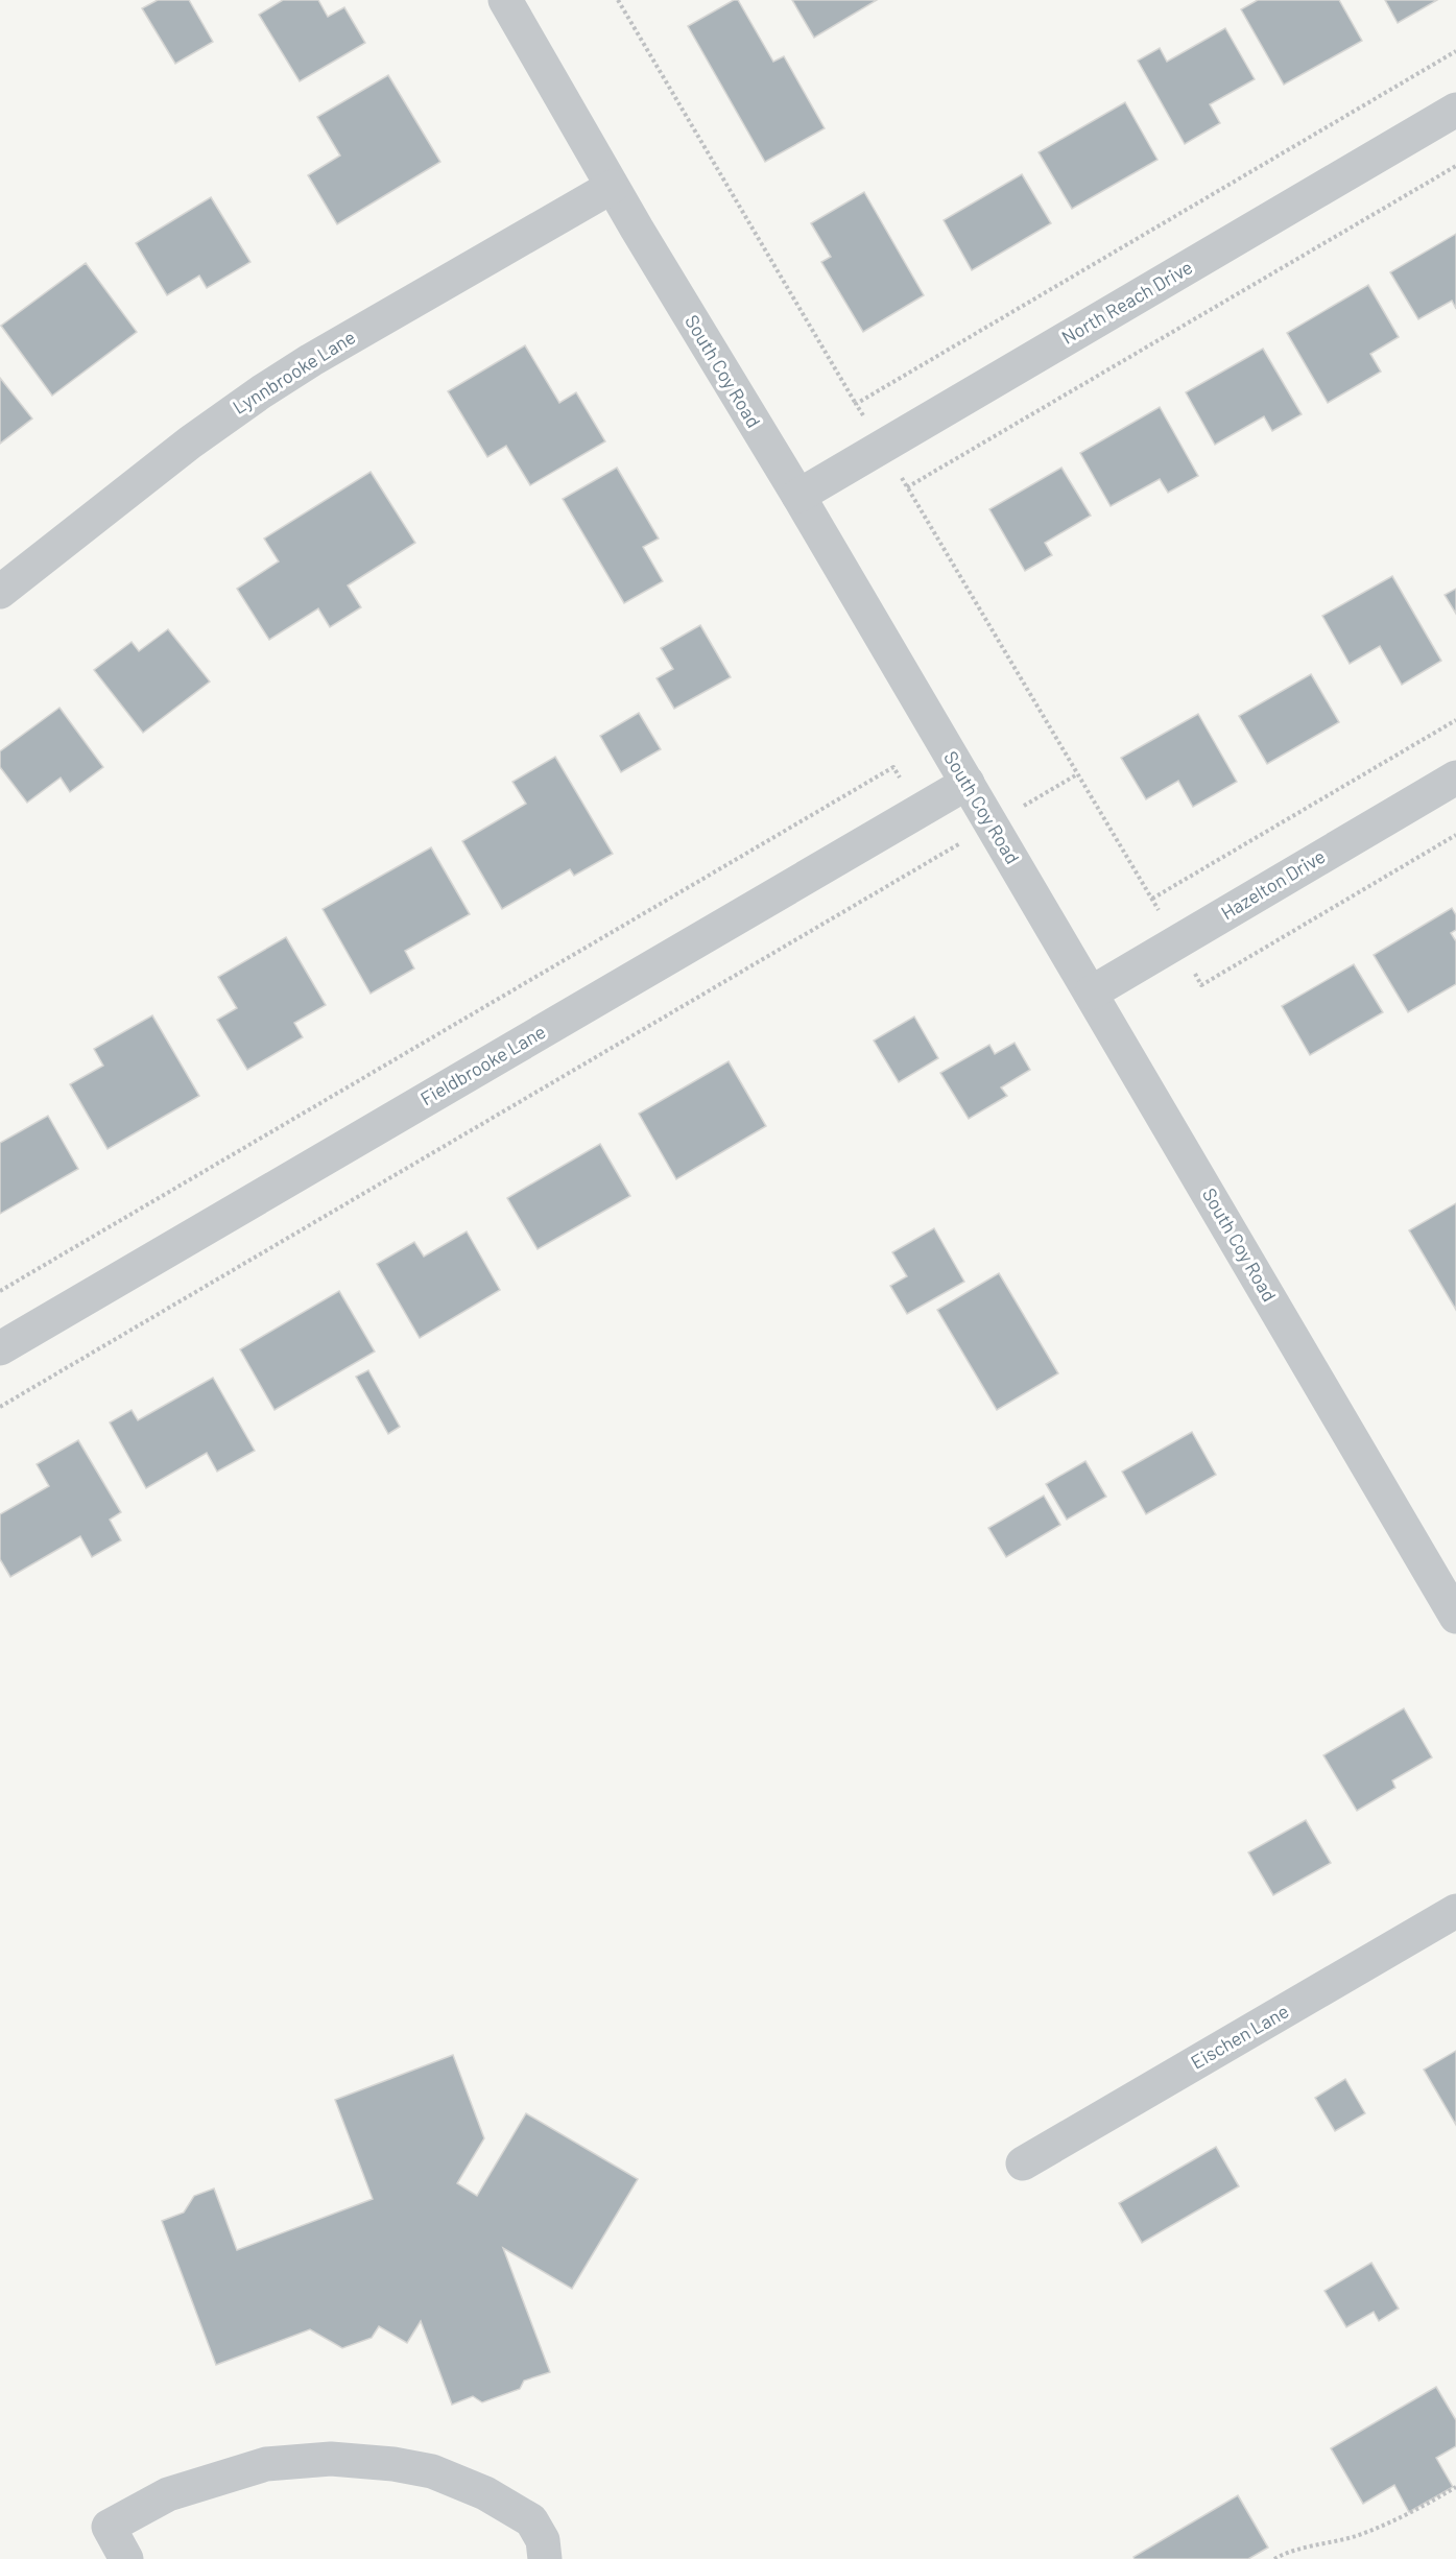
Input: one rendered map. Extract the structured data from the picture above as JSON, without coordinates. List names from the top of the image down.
{
  "streets": {
    "street": [
      "North Reach Drive",
      "South Coy Road",
      "Lynnbrooke Lane",
      "Hazelton Drive",
      "Fieldbrooke Lane",
      "Eischen Lane"
    ]
  },
  "crossings": [
    ["North Reach Drive", "South Coy Road"],
    ["South Coy Road", "Lynnbrooke Lane"],
    ["South Coy Road", "Hazelton Drive"],
    ["South Coy Road", "Fieldbrooke Lane"]
  ]
}
